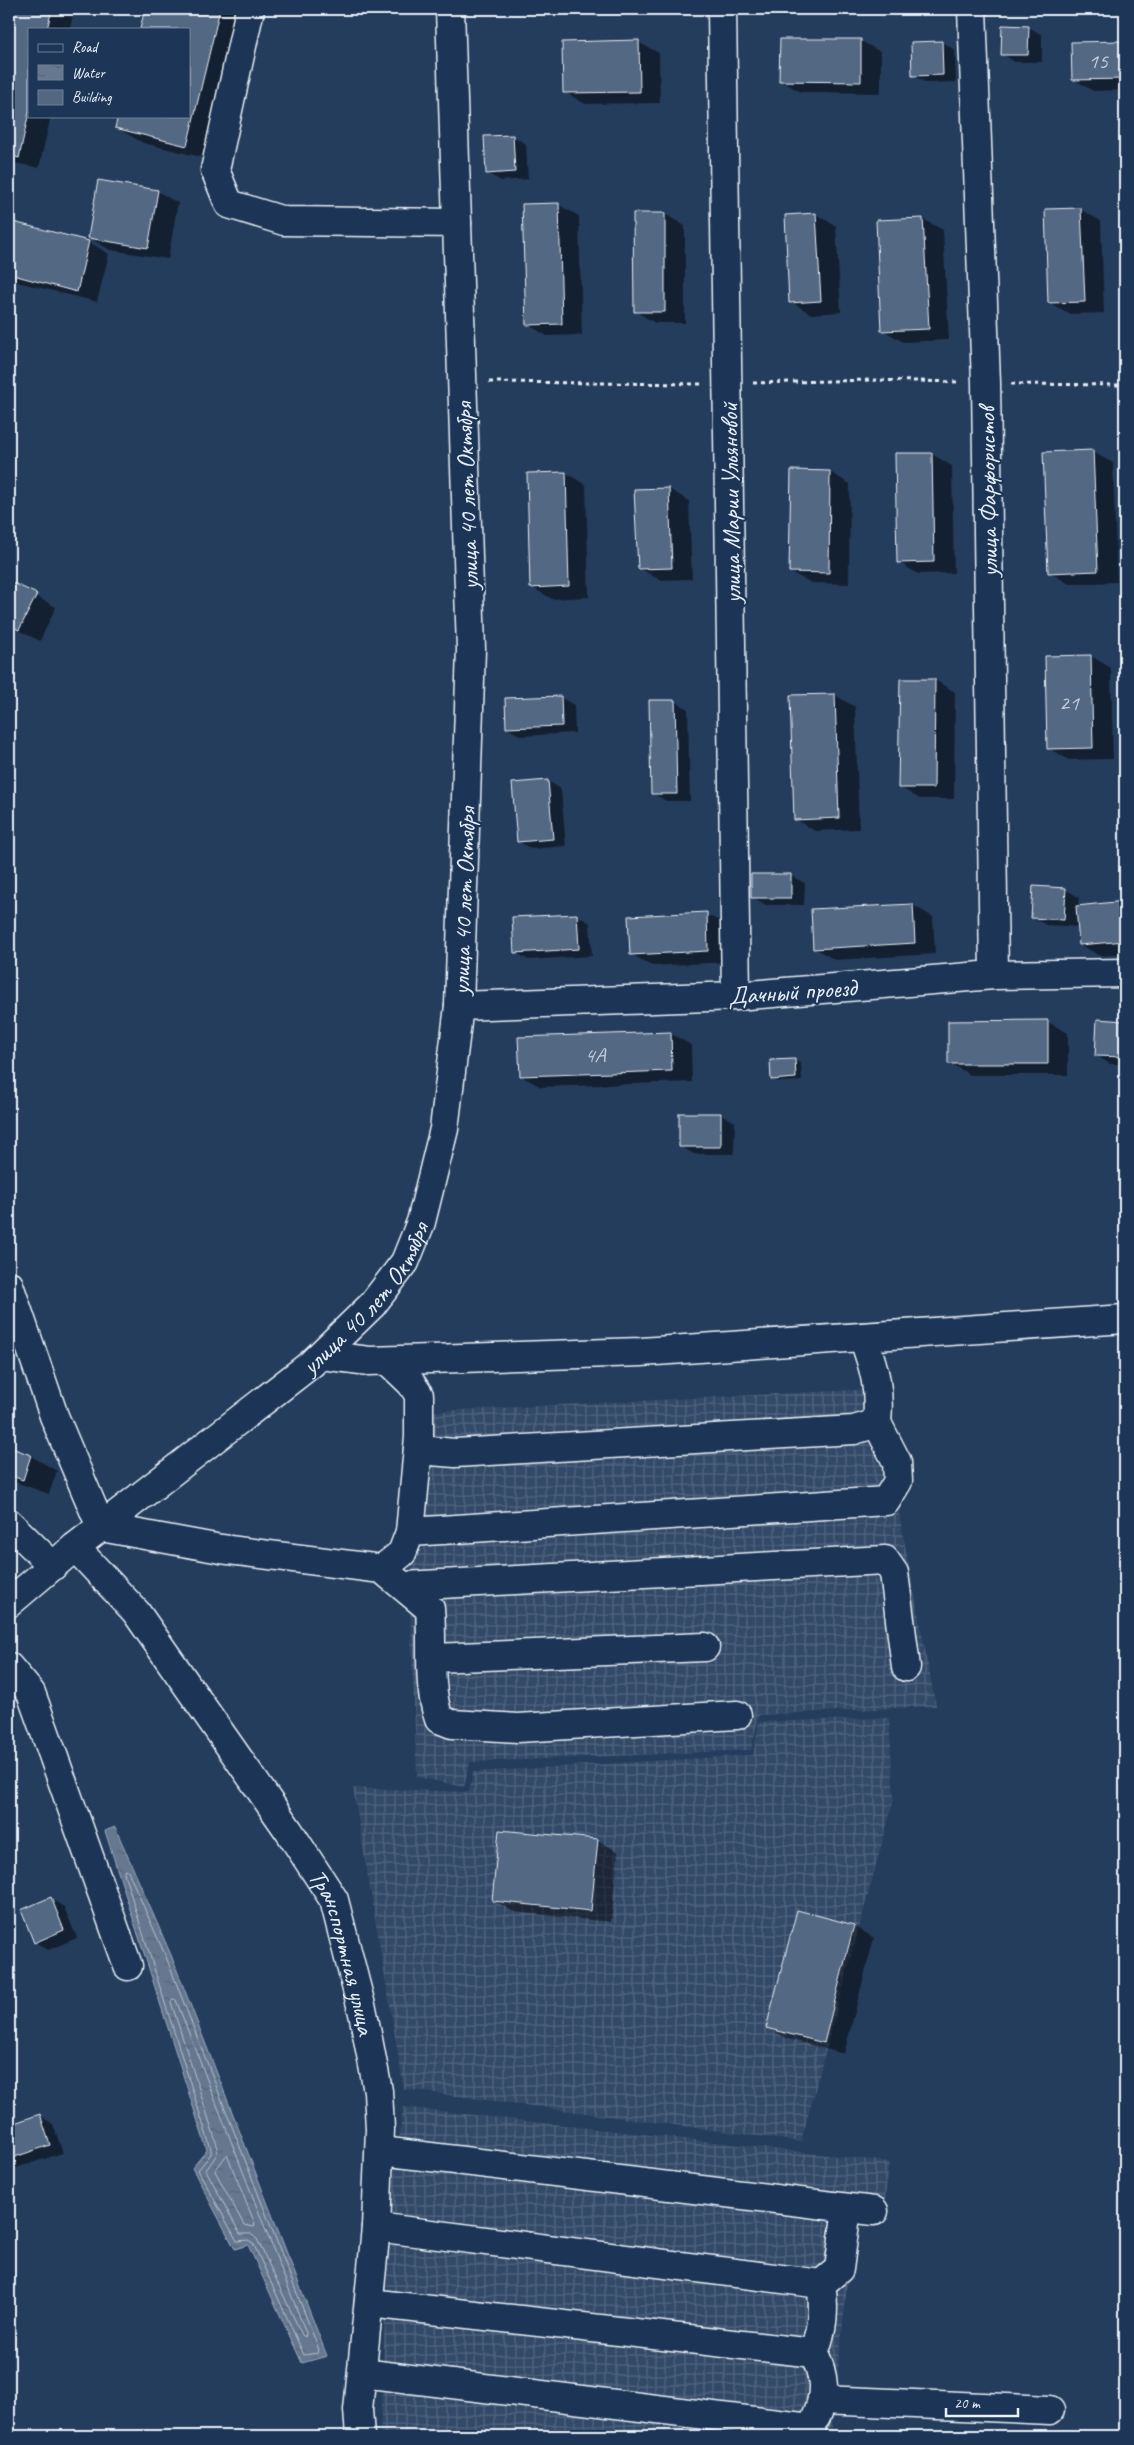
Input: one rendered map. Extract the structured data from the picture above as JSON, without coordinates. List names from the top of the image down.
{
  "streets": {
    "street": [
      "улица Фарфористов",
      "улица 40 лет Октября",
      "улица Марии Ульяновой",
      "Дачный проезд",
      "Транспортная улица"
    ]
  },
  "crossings": [
    ["улица Фарфористов", "Дачный проезд"],
    ["улица 40 лет Октября", "Дачный проезд"],
    ["улица 40 лет Октября", "Транспортная улица"],
    ["улица Марии Ульяновой", "Дачный проезд"]
  ],
  "house_numbers": ["15", "21", "4А"],
  "legend": ["Road", "Water", "Building"],
  "scale_bar": "20 m"
}
